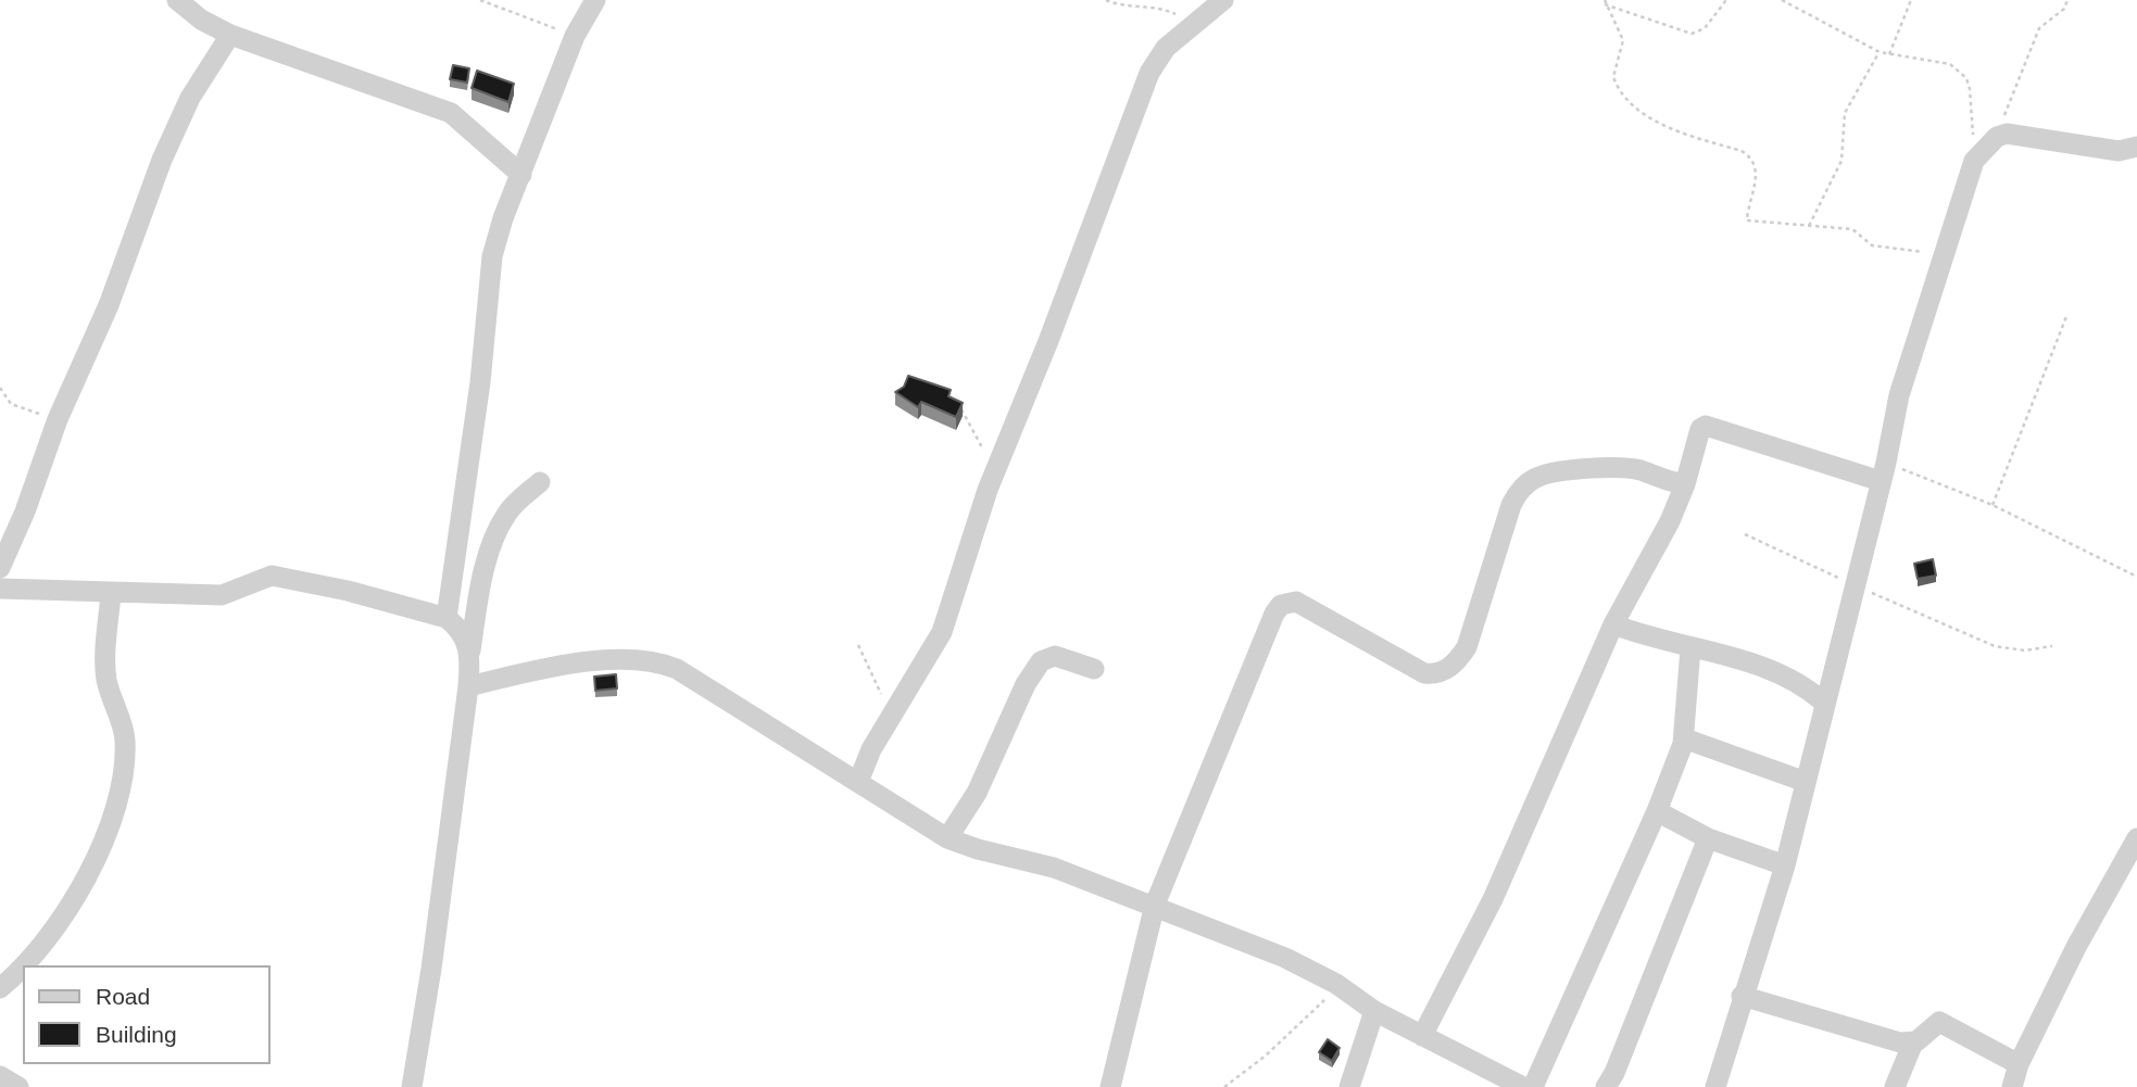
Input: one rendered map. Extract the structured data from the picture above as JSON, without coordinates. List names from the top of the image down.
{
  "legend": ["Road", "Building"]
}
